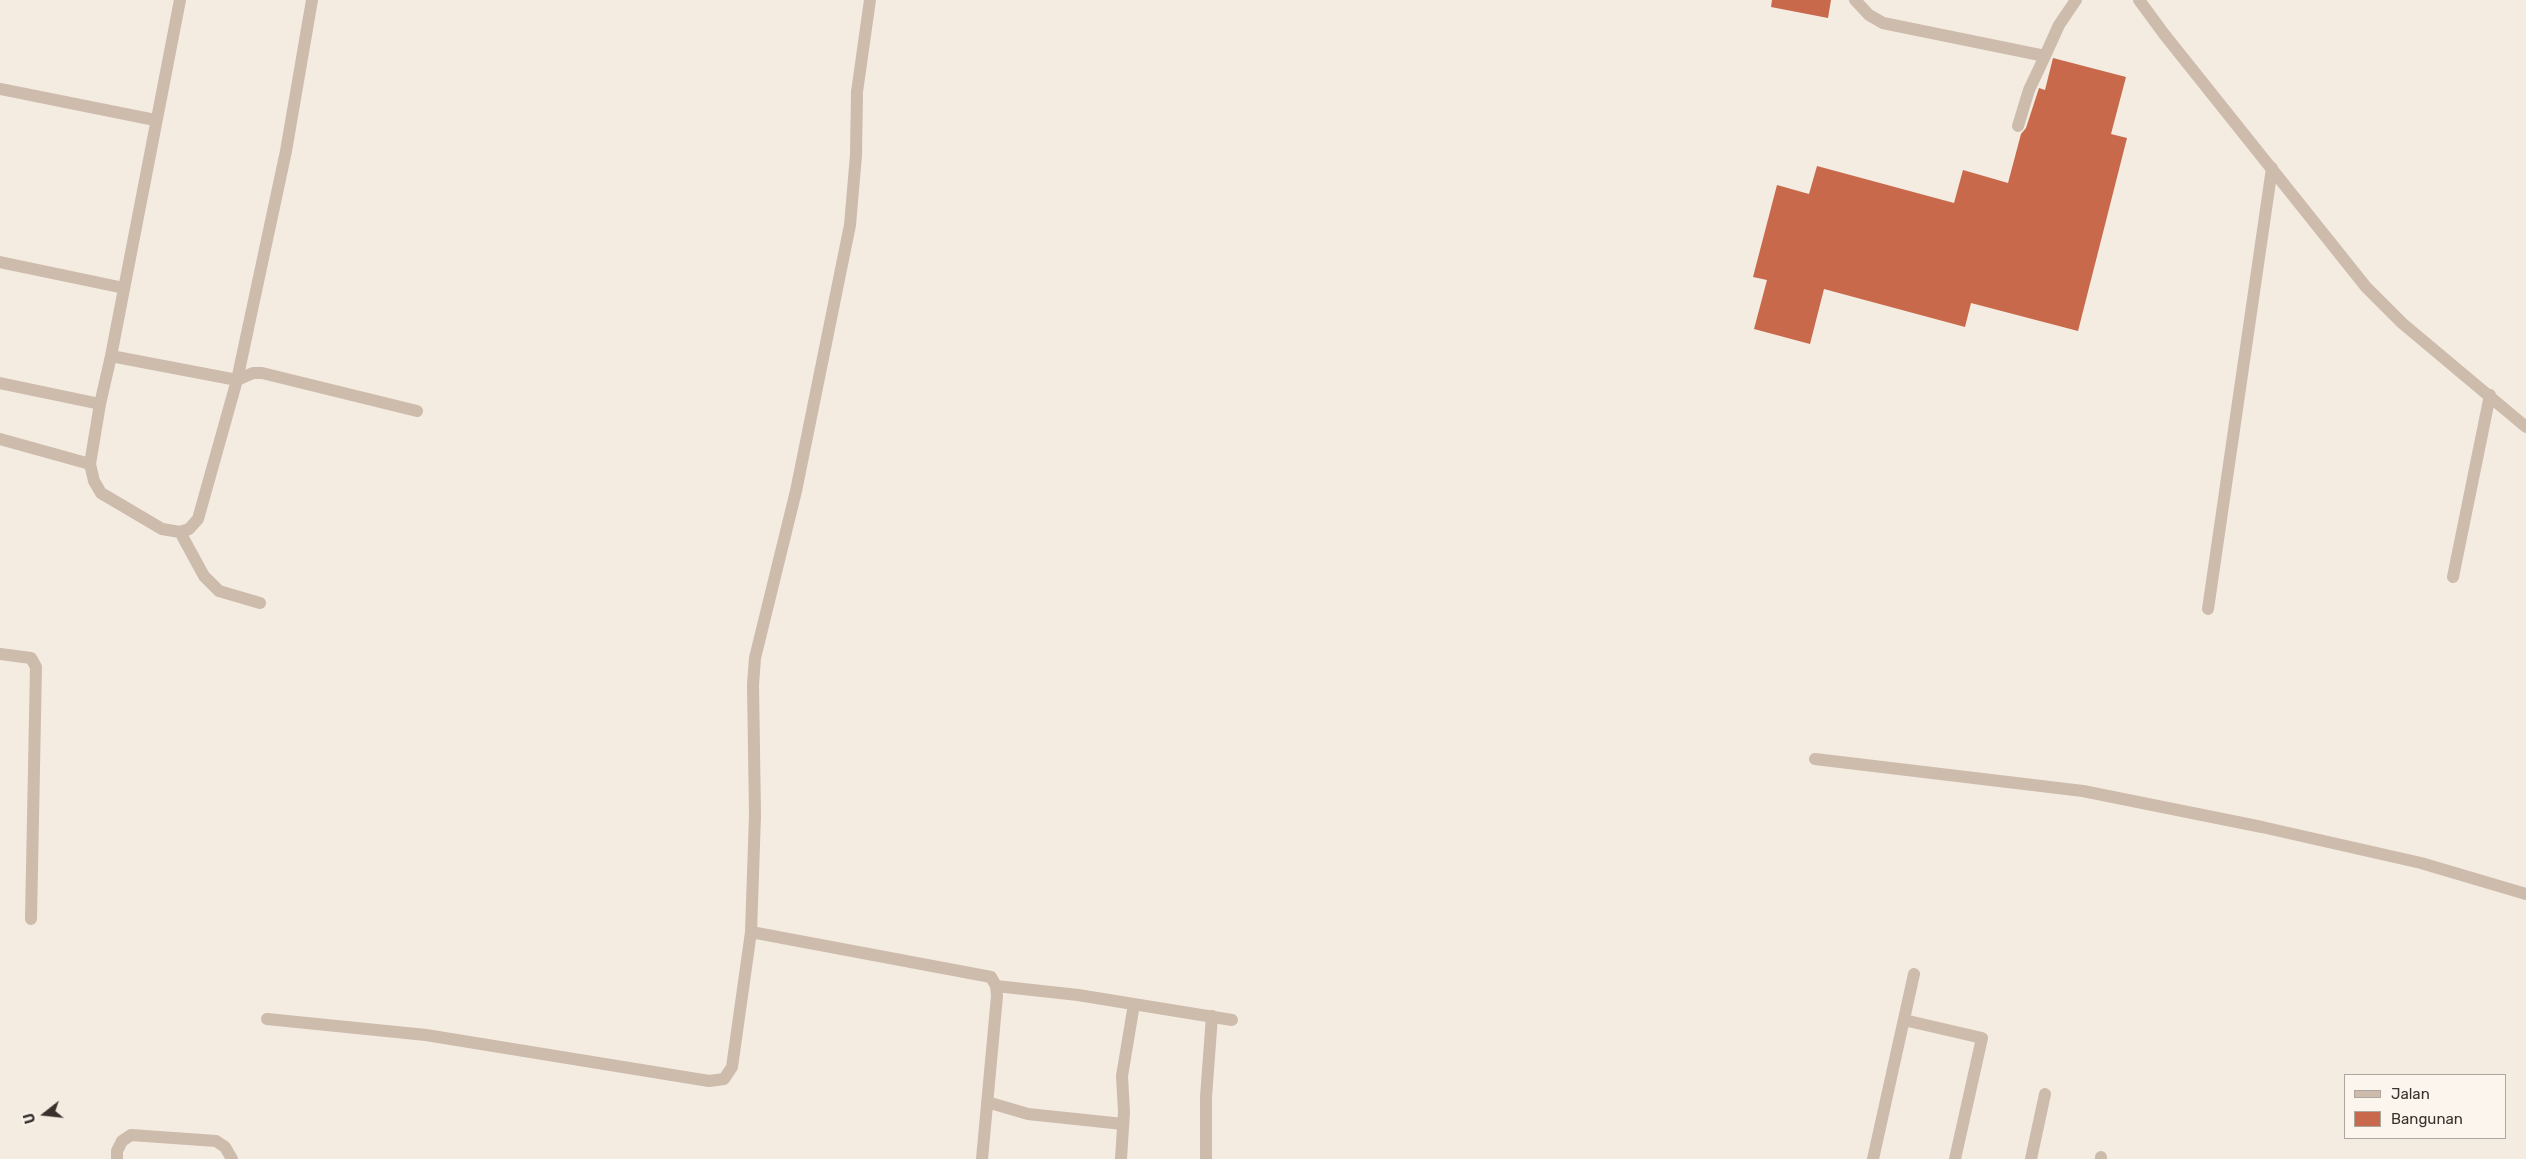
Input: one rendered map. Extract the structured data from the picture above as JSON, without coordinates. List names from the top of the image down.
{
  "legend": ["Jalan", "Bangunan"],
  "north": "left"
}
